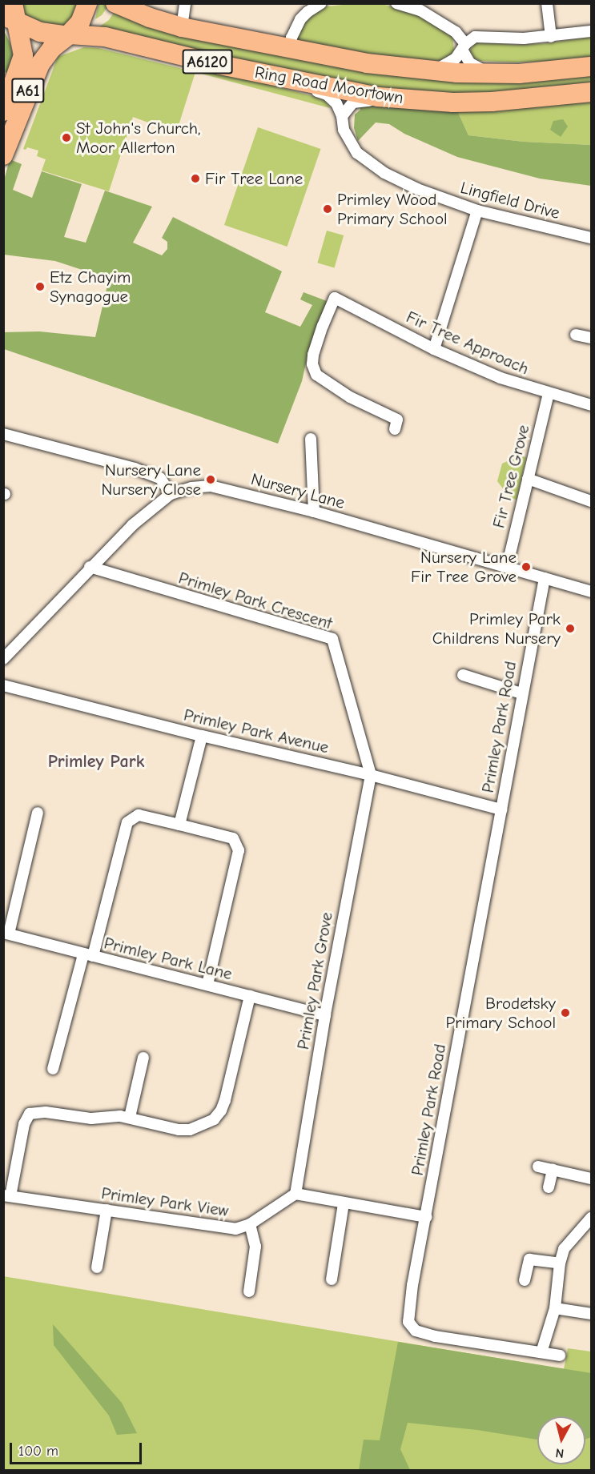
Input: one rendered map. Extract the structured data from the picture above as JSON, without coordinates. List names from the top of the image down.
{
  "streets": {
    "highway": ["A6120", "Ring Road Moortown", "A61"],
    "street": [
      "Lingfield Drive",
      "Fir Tree Approach",
      "Fir Tree Grove",
      "Nursery Lane",
      "Primley Park Crescent",
      "Primley Park Road",
      "Primley Park Avenue",
      "Primley Park Lane",
      "Primley Park Grove",
      "Primley Park View"
    ]
  },
  "crossings": [
    ["Ring Road Moortown", "A61"],
    ["Ring Road Moortown", "Lingfield Drive"],
    ["Fir Tree Approach", "Fir Tree Grove"],
    ["Fir Tree Grove", "Nursery Lane"],
    ["Nursery Lane", "Primley Park Road"],
    ["Primley Park Crescent", "Primley Park Avenue"],
    ["Primley Park Crescent", "Primley Park Grove"],
    ["Primley Park Road", "Primley Park Avenue"],
    ["Primley Park Avenue", "Primley Park Grove"],
    ["Primley Park Lane", "Primley Park Grove"],
    ["Primley Park Grove", "Primley Park View"]
  ],
  "districts": ["Primley Park"],
  "places": [
    "St John's Church, Moor Allerton",
    "Fir Tree Lane",
    "Primley Wood Primary School",
    "Etz Chayim Synagogue",
    "Nursery Lane Nursery Close",
    "Nursery Lane Fir Tree Grove",
    "Primley Park Childrens Nursery",
    "Brodetsky Primary School"
  ],
  "scale_bar": "100 m",
  "north": "bottom"
}
